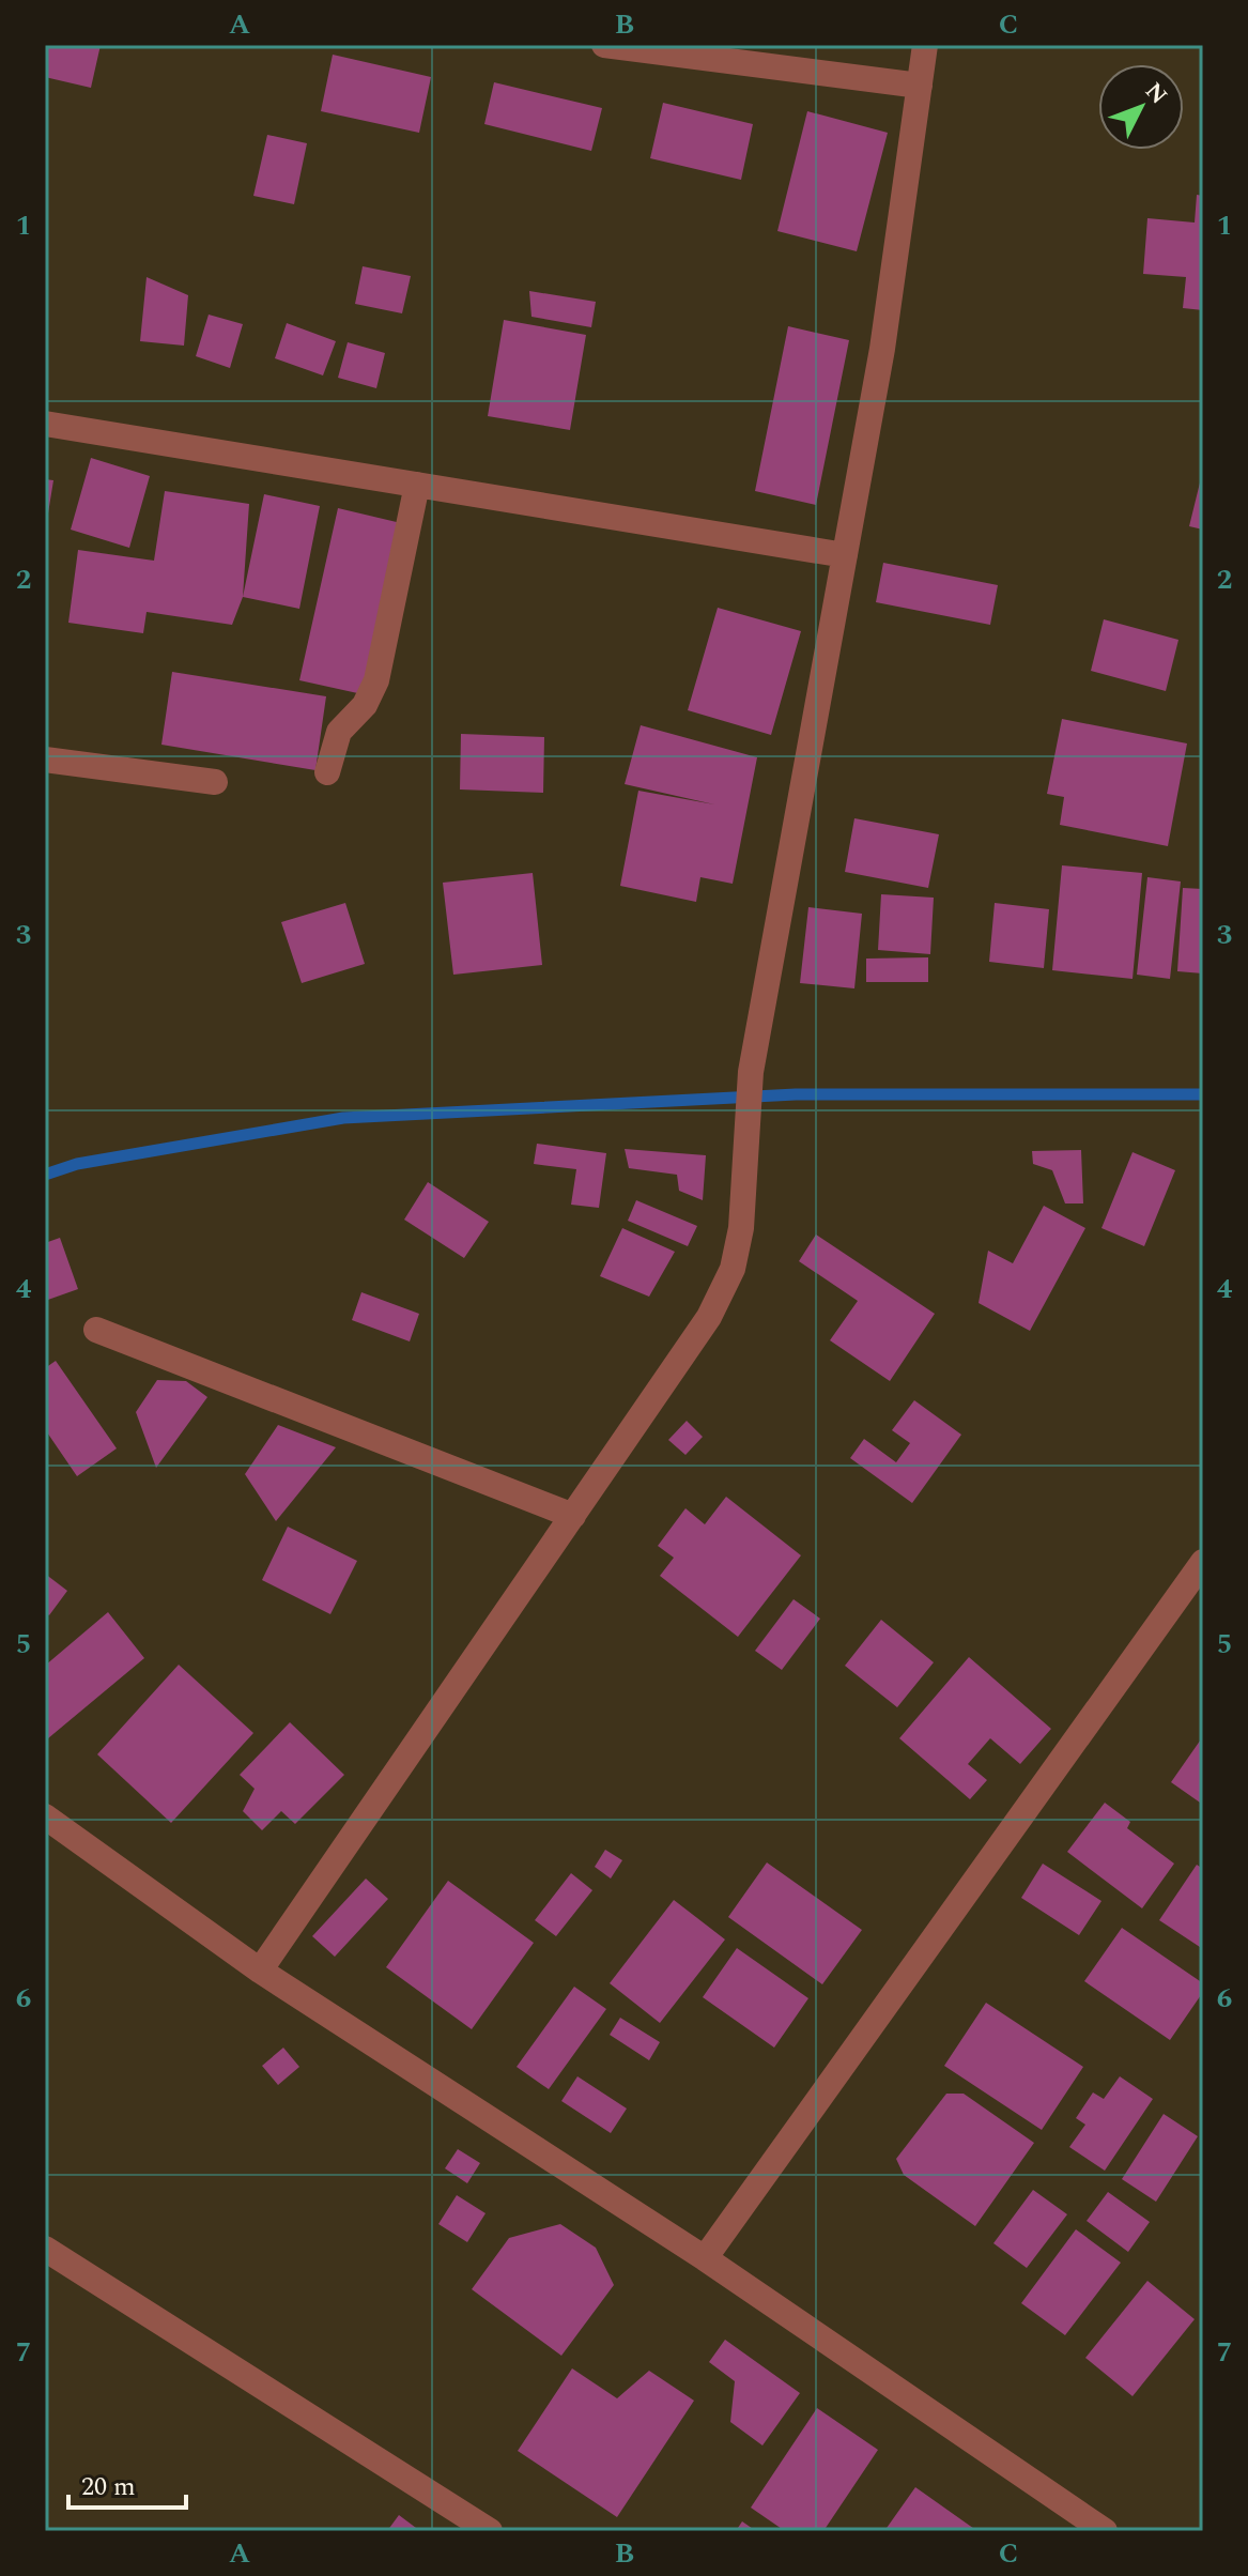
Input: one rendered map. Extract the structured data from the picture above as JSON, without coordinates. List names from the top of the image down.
{
  "scale_bar": "20 m",
  "north": "top right",
  "grid": {
    "columns": ["A", "B", "C"],
    "rows": [
      "1",
      "2",
      "3",
      "4",
      "5",
      "6",
      "7"
    ]
  }
}
